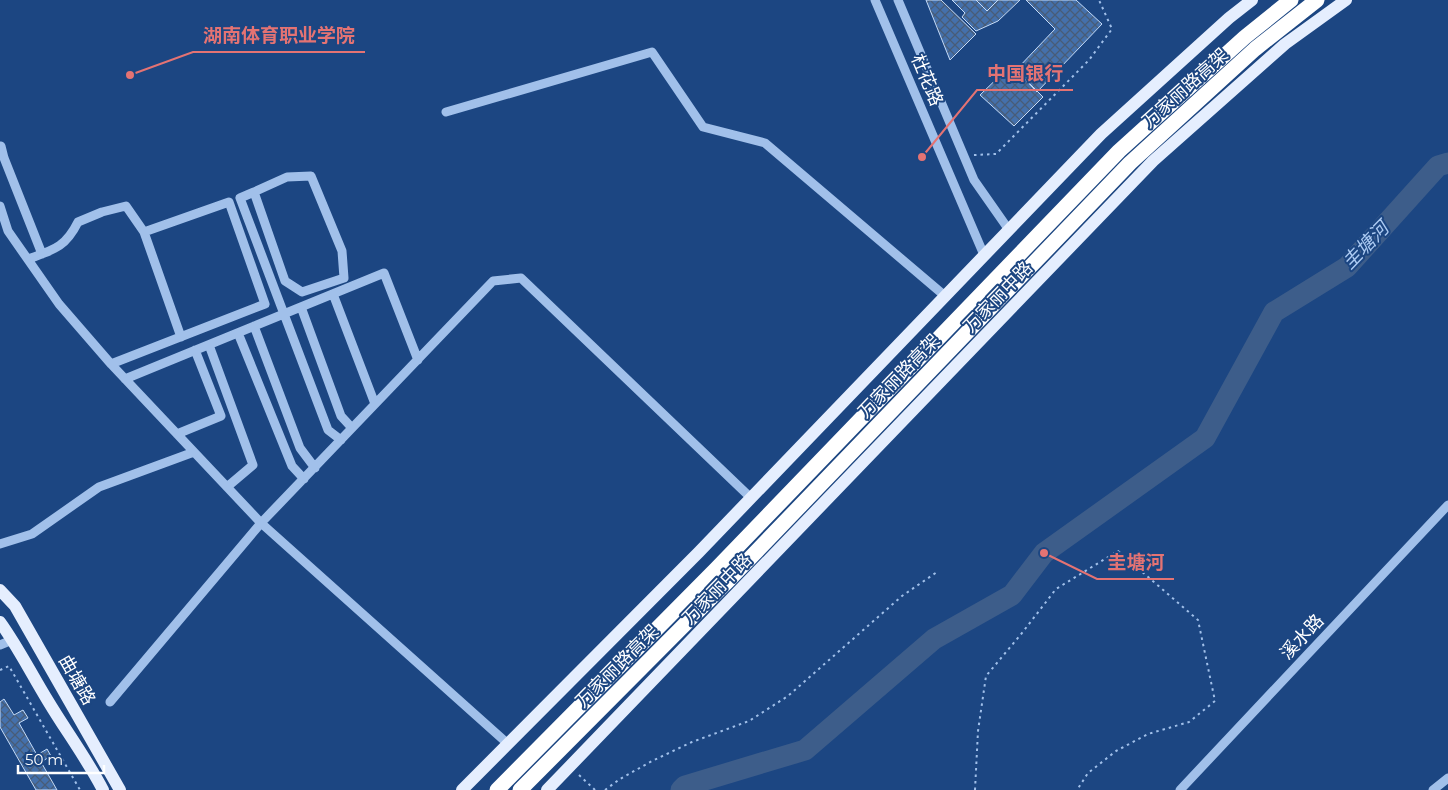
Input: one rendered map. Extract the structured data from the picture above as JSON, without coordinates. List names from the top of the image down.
{
  "streets": {
    "highway": ["万家丽路高架"],
    "main road": ["万家丽中路", "曲塘路"],
    "street": ["杜花路", "溪水路"]
  },
  "water": ["圭塘河"],
  "places": ["湖南体育职业学院", "中国银行", "圭塘河"],
  "scale_bar": "50 m"
}
